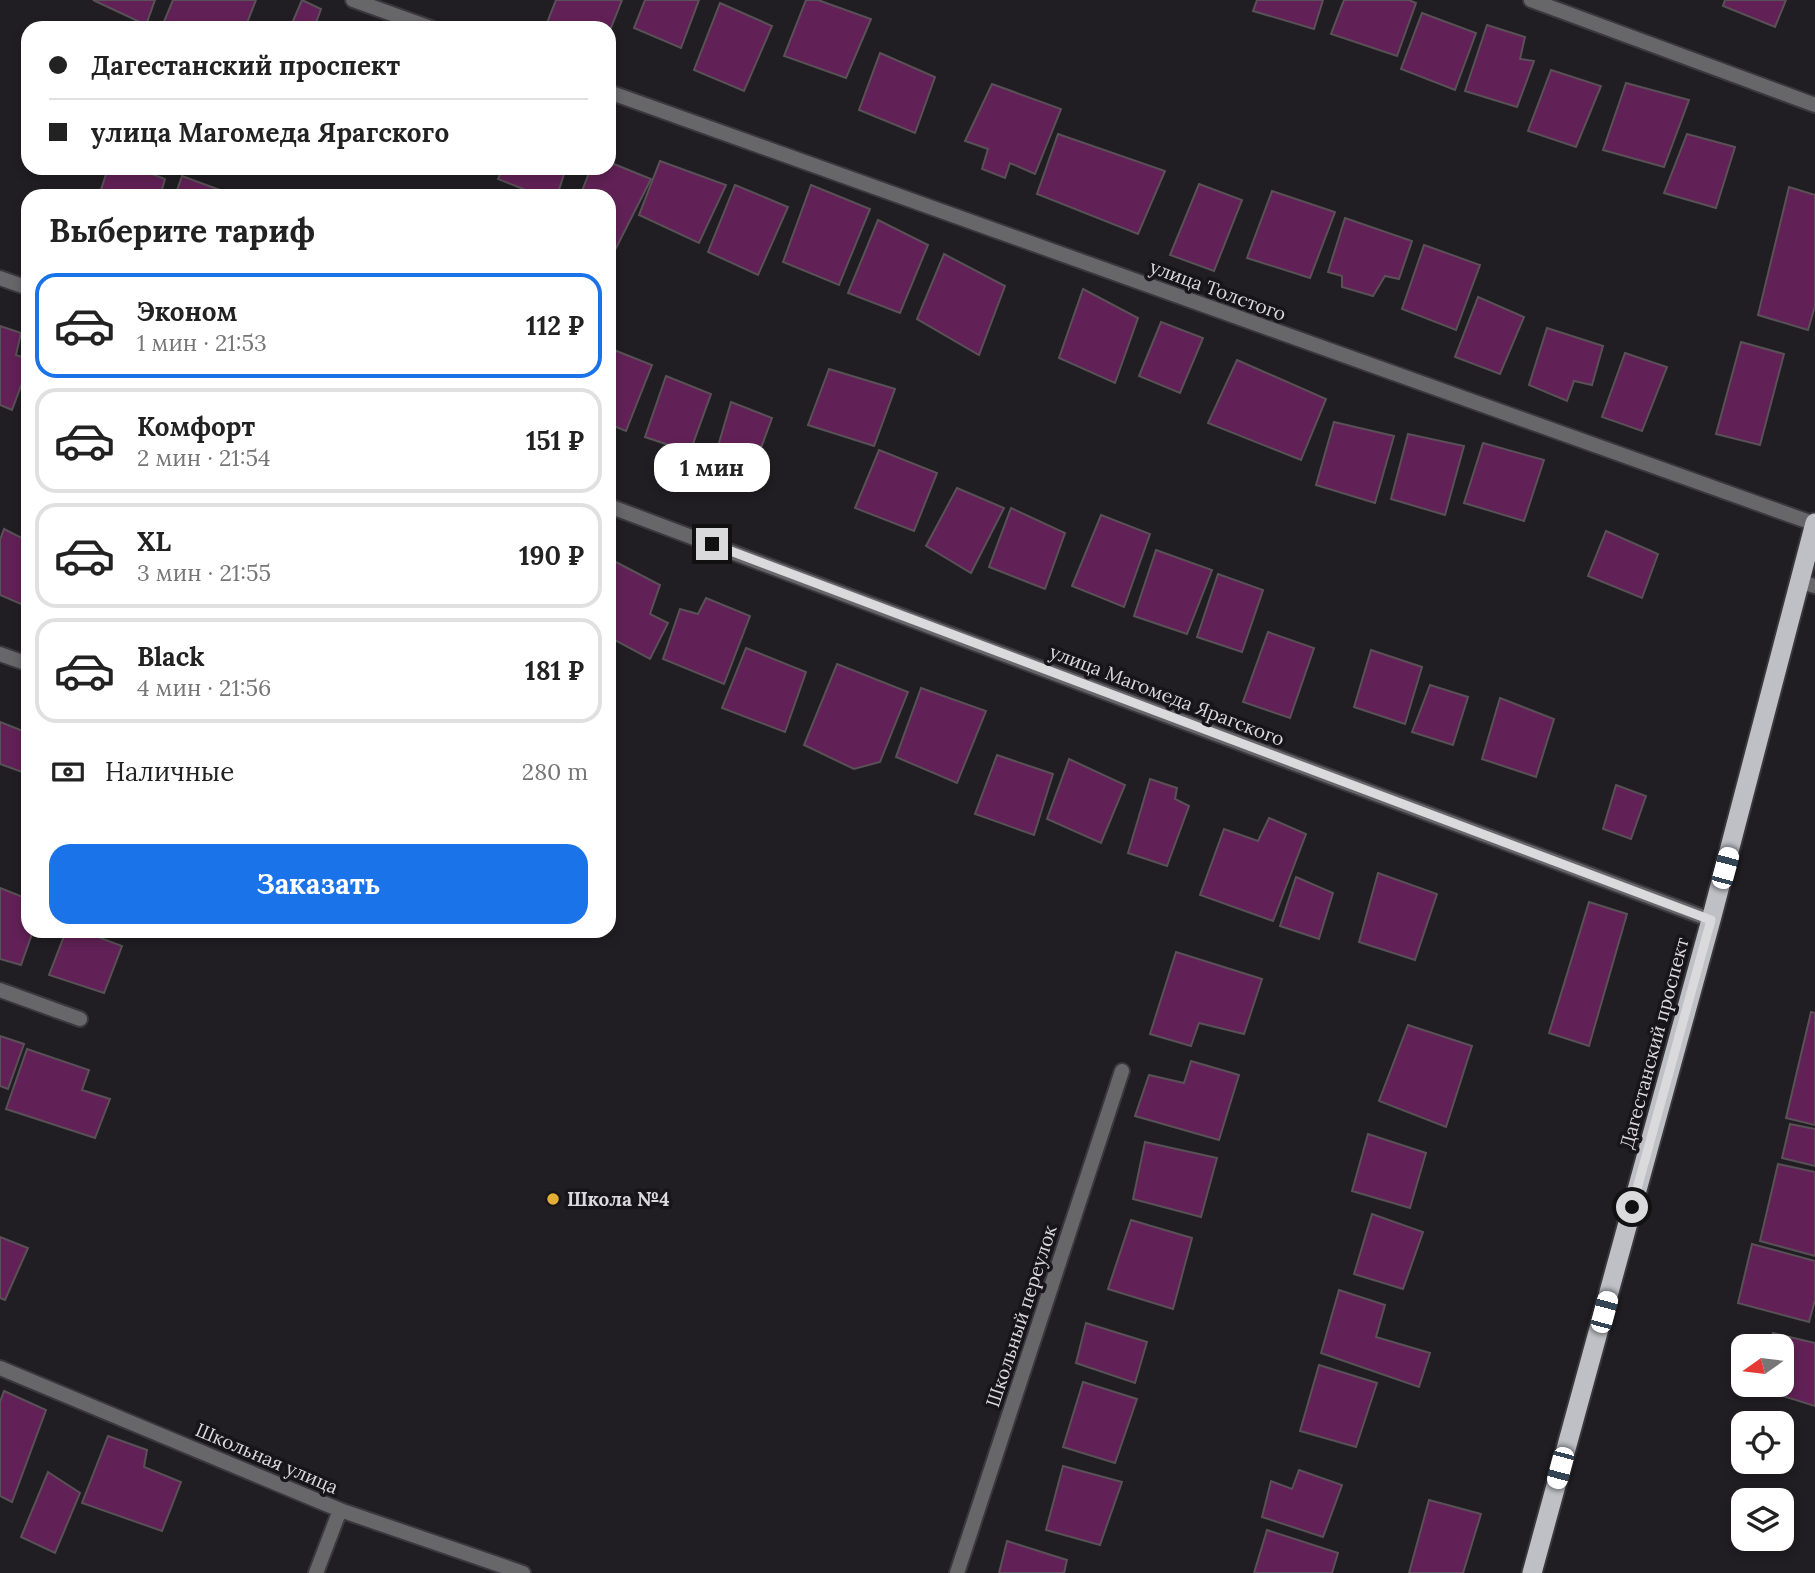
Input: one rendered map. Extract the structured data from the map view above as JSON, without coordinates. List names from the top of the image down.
{
  "streets": {
    "highway": ["Дагестанский проспект"],
    "street": [
      "улица Толстого",
      "улица Магомеда Ярагского",
      "Школьный переулок",
      "Школьная улица"
    ]
  },
  "crossings": [
    ["улица Толстого", "Дагестанский проспект"],
    ["улица Магомеда Ярагского", "Дагестанский проспект"]
  ],
  "places": ["Школа №4"],
  "north": "left",
  "page": {
    "banner": ["Дагестанский проспект", "улица Магомеда Ярагского"],
    "heading": "Выберите тариф",
    "list": [
      {
        "name": "Эконом",
        "note": "1 мин · 21:53",
        "value": "112 ₽"
      },
      {
        "name": "Комфорт",
        "note": "2 мин · 21:54",
        "value": "151 ₽"
      },
      {
        "name": "XL",
        "note": "3 мин · 21:55",
        "value": "190 ₽"
      },
      {
        "name": "Black",
        "note": "4 мин · 21:56",
        "value": "181 ₽"
      }
    ],
    "bubble": "1 мин",
    "pay": ["Наличные", "280 m"],
    "buttons": "Заказать"
  }
}
